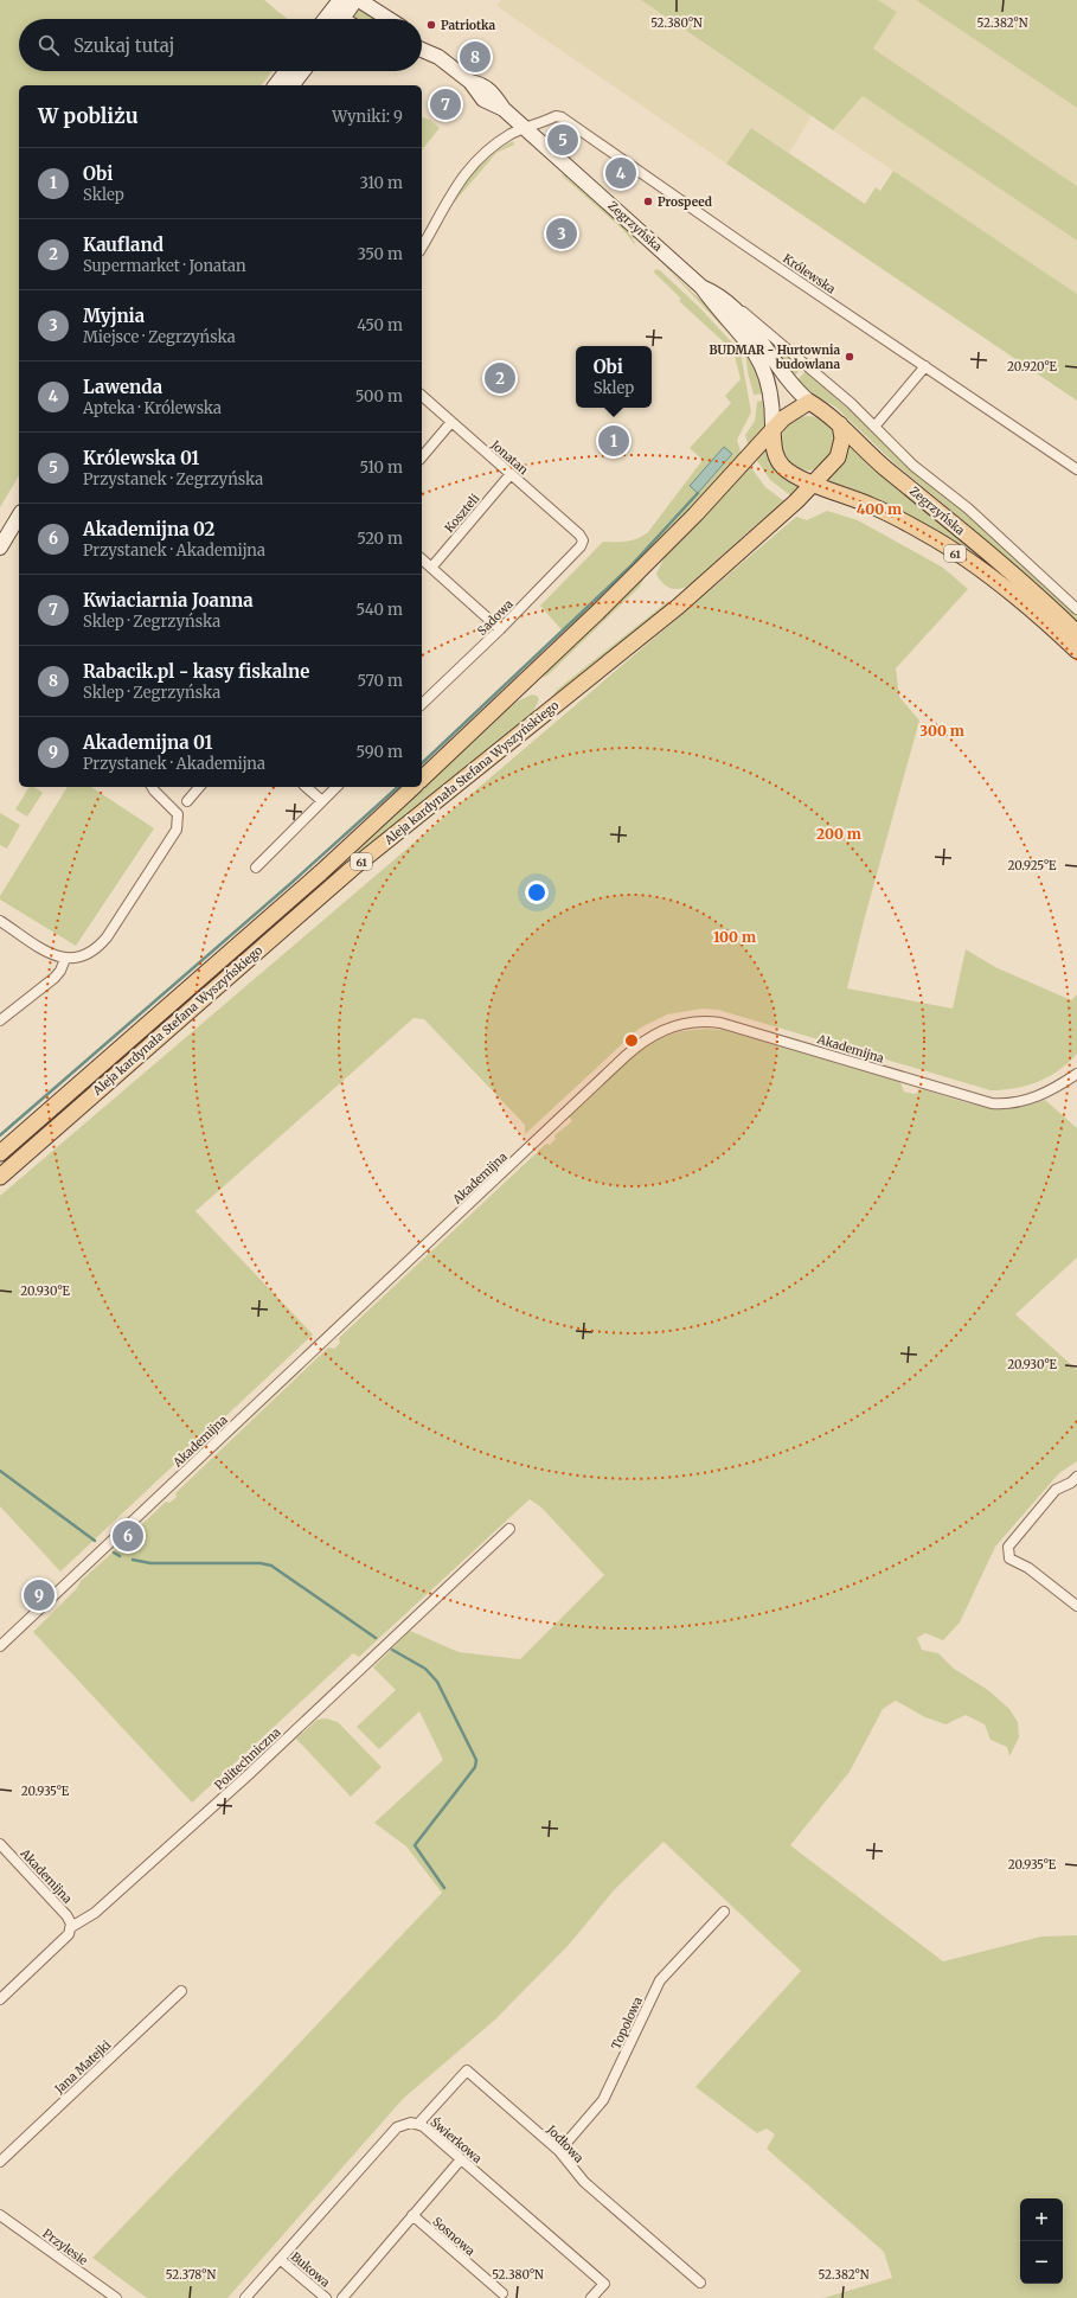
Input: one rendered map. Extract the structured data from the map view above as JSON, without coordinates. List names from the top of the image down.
{
  "streets": {
    "main road": ["Zegrzyńska", "61", "Aleja kardynała Stefana Wyszyńskiego"],
    "street": [
      "Królewska",
      "Jonatan",
      "Koszteli",
      "Sadowa",
      "Akademijna",
      "Politechniczna",
      "Topolowa",
      "Jana Matejki",
      "Świerkowa",
      "Jodłowa",
      "Sosnowa",
      "Przylesie",
      "Bukowa"
    ]
  },
  "crossings": [
    ["Zegrzyńska", "Królewska"],
    ["Zegrzyńska", "Aleja kardynała Stefana Wyszyńskiego"],
    ["Jonatan", "Koszteli"],
    ["Jonatan", "Sadowa"],
    ["Koszteli", "Sadowa"],
    ["Akademijna", "Politechniczna"],
    ["Topolowa", "Jodłowa"],
    ["Świerkowa", "Jodłowa"],
    ["Świerkowa", "Bukowa"]
  ],
  "places": ["Patriotka", "Prospeed", "BUDMAR - Hurtownia budowlana"],
  "page": {
    "search": "Szukaj tutaj",
    "pins": [
      "8",
      "7",
      "5",
      "4",
      "3",
      "2",
      "1",
      "6",
      "9"
    ],
    "heading": ["W pobliżu", "Wyniki: 9"],
    "list": [
      {
        "mark": "1",
        "name": "Obi",
        "note": "Sklep",
        "value": "310 m"
      },
      {
        "mark": "2",
        "name": "Kaufland",
        "note": "Supermarket · Jonatan",
        "value": "350 m"
      },
      {
        "mark": "3",
        "name": "Myjnia",
        "note": "Miejsce · Zegrzyńska",
        "value": "450 m"
      },
      {
        "mark": "4",
        "name": "Lawenda",
        "note": "Apteka · Królewska",
        "value": "500 m"
      },
      {
        "mark": "5",
        "name": "Królewska 01",
        "note": "Przystanek · Zegrzyńska",
        "value": "510 m"
      },
      {
        "mark": "6",
        "name": "Akademijna 02",
        "note": "Przystanek · Akademijna",
        "value": "520 m"
      },
      {
        "mark": "7",
        "name": "Kwiaciarnia Joanna",
        "note": "Sklep · Zegrzyńska",
        "value": "540 m"
      },
      {
        "mark": "8",
        "name": "Rabacik.pl - kasy fiskalne",
        "note": "Sklep · Zegrzyńska",
        "value": "570 m"
      },
      {
        "mark": "9",
        "name": "Akademijna 01",
        "note": "Przystanek · Akademijna",
        "value": "590 m"
      }
    ],
    "popup": ["Obi", "Sklep"],
    "map_buttons": ["+", "−"]
  },
  "coordinates": [
    "52.380°N",
    "52.382°N",
    "20.920°E",
    "20.925°E",
    "20.930°E",
    "20.935°E",
    "52.378°N"
  ],
  "rings": [
    "400 m",
    "300 m",
    "200 m",
    "100 m"
  ]
}
